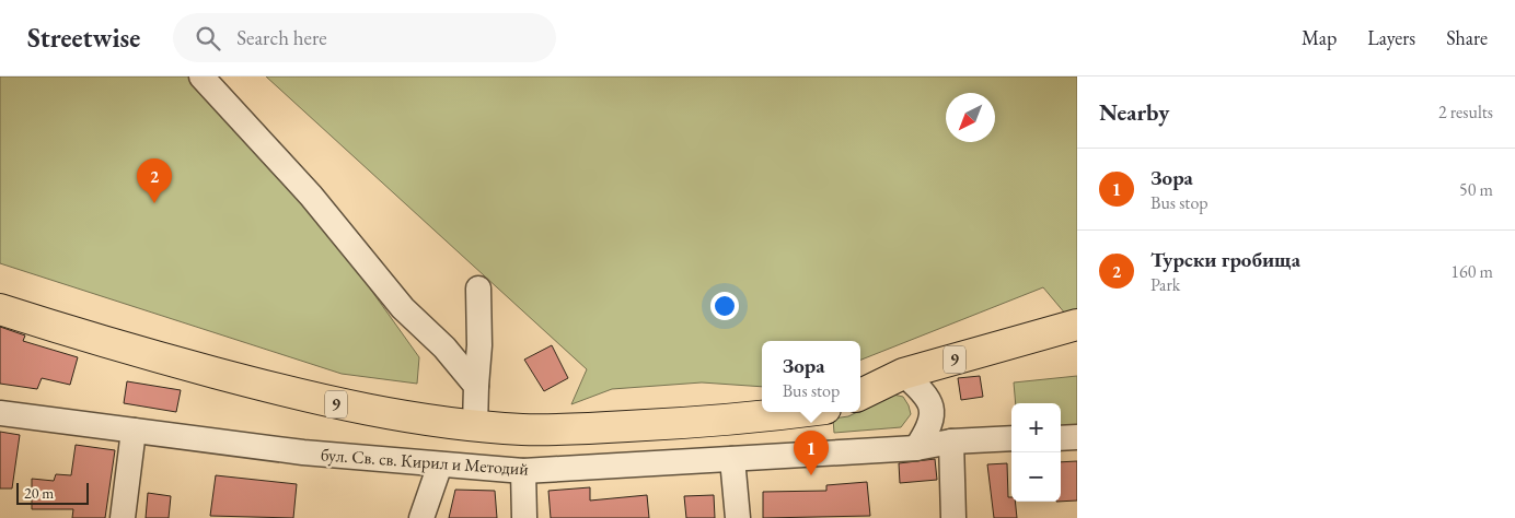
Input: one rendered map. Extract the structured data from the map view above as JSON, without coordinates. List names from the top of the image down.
{
  "streets": {
    "main road": ["9"],
    "street": ["бул. Св. св. Кирил и Методий"]
  },
  "scale_bar": "20 m",
  "north": "bottom left",
  "page": {
    "header": "Streetwise",
    "search": "Search here",
    "nav": ["Map", "Layers", "Share"],
    "heading": ["Nearby", "2 results"],
    "list": [
      {
        "mark": "1",
        "name": "Зора",
        "note": "Bus stop",
        "value": "50 m"
      },
      {
        "mark": "2",
        "name": "Турски гробища",
        "note": "Park",
        "value": "160 m"
      }
    ],
    "pins": ["2", "1"],
    "popup": ["Зора", "Bus stop"],
    "map_buttons": ["+", "−"],
    "scale": "20 m"
  }
}
